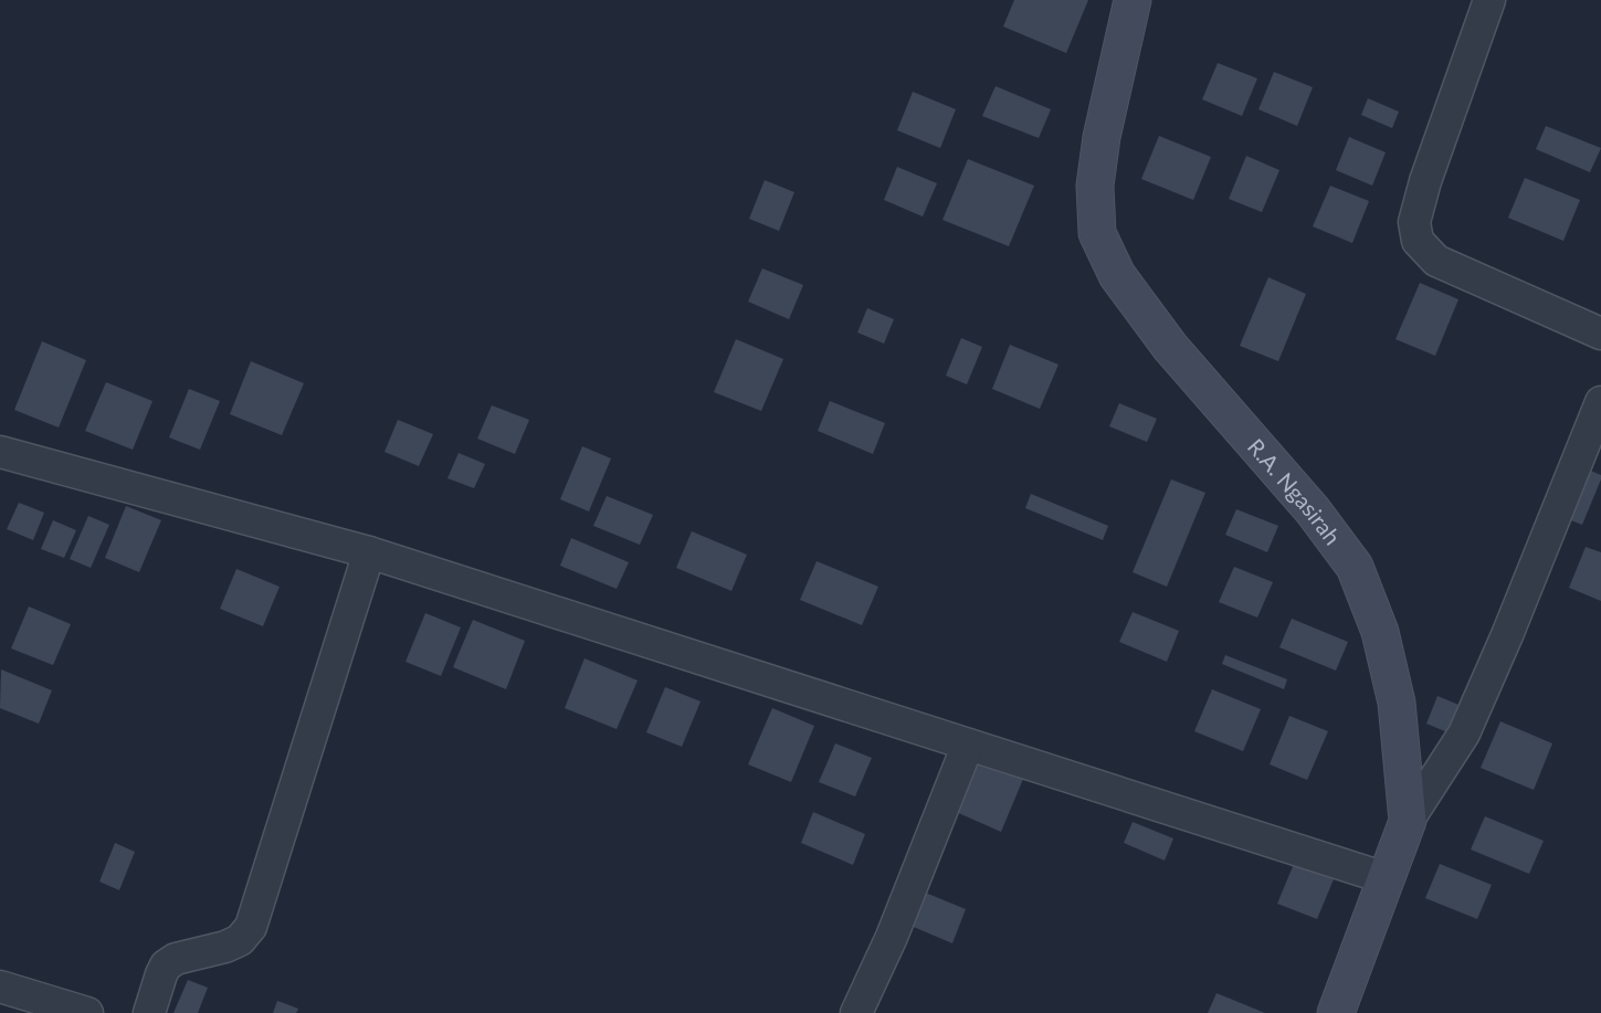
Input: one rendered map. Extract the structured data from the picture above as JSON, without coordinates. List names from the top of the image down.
{
  "streets": {
    "street": ["R.A. Ngasirah"]
  }
}
